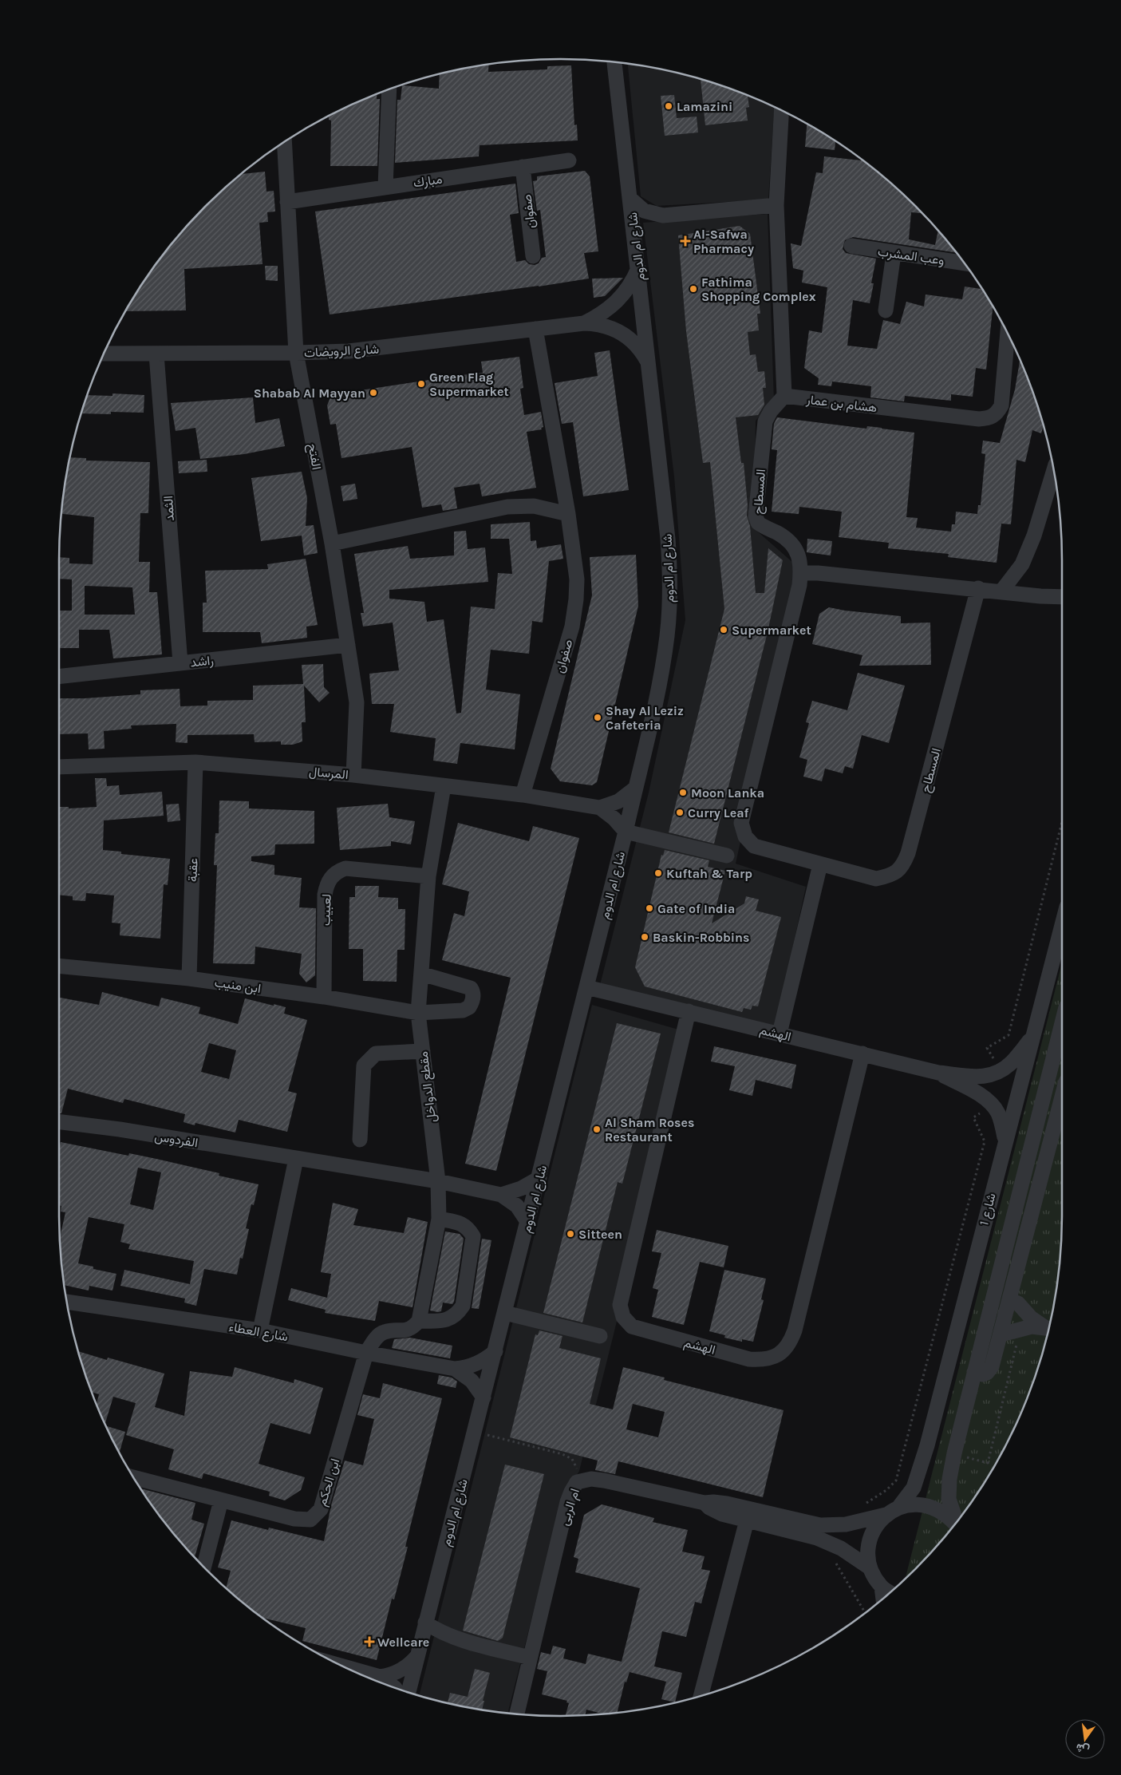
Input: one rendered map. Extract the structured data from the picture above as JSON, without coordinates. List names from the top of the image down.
{
  "streets": {
    "street": [
      "مبارك",
      "صفوان",
      "شارع ام الدوم",
      "وعب المشرب",
      "شارع الرويضات",
      "هشام بن عمار",
      "الفتح",
      "المسطاح",
      "الثمد",
      "راشد",
      "المرسال",
      "عقبة",
      "لعبيب",
      "ابن منيب",
      "الهشم",
      "مقطع الدواخل",
      "الفردوس",
      "شارع 1",
      "شارع العطاء",
      "ابن الحكم",
      "ام الربى"
    ]
  },
  "crossings": [
    ["مبارك", "صفوان"],
    ["مبارك", "الفتح"],
    ["صفوان", "شارع الرويضات"],
    ["صفوان", "المرسال"],
    ["شارع ام الدوم", "شارع الرويضات"],
    ["شارع ام الدوم", "المرسال"],
    ["شارع ام الدوم", "الهشم"],
    ["شارع ام الدوم", "الفردوس"],
    ["شارع ام الدوم", "شارع العطاء"],
    ["شارع الرويضات", "الفتح"],
    ["شارع الرويضات", "الثمد"],
    ["هشام بن عمار", "المسطاح"],
    ["الفتح", "راشد"],
    ["الفتح", "المرسال"],
    ["الثمد", "راشد"],
    ["المرسال", "عقبة"],
    ["المرسال", "مقطع الدواخل"],
    ["عقبة", "ابن منيب"],
    ["لعبيب", "ابن منيب"],
    ["لعبيب", "مقطع الدواخل"],
    ["ابن منيب", "مقطع الدواخل"],
    ["الهشم", "شارع 1"],
    ["مقطع الدواخل", "الفردوس"],
    ["شارع 1", "ام الربى"],
    ["شارع العطاء", "ابن الحكم"]
  ],
  "places": {
    "other": [
      "Lamazini",
      "Fathima Shopping Complex",
      "Green Flag Supermarket",
      "Shabab Al Mayyan",
      "Supermarket",
      "Shay Al Leziz Cafeteria",
      "Moon Lanka",
      "Curry Leaf",
      "Kuftah & Tarp",
      "Gate of India",
      "Baskin-Robbins",
      "Al Sham Roses Restaurant",
      "Sitteen"
    ],
    "health": ["Al-Safwa Pharmacy", "Wellcare"]
  },
  "north": "bottom"
}
